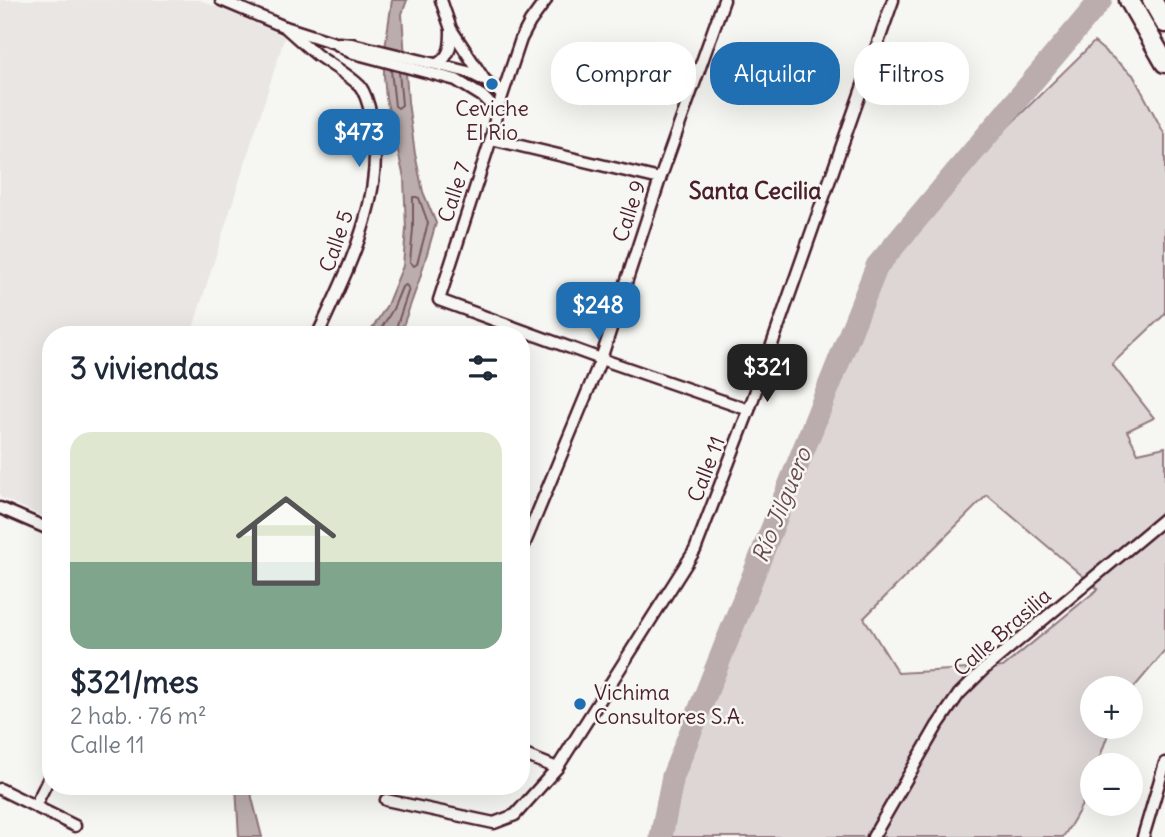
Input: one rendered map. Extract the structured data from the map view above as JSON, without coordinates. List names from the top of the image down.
{
  "streets": {
    "street": [
      "Calle 7",
      "Calle 9",
      "Calle 5",
      "Calle 11",
      "Calle Brasilia"
    ]
  },
  "crossings": [
    ["Calle 7", "Calle 9"]
  ],
  "districts": ["Santa Cecilia"],
  "water": ["Río Jilguero"],
  "places": ["Ceviche El Rio", "Vichima Consultores S.A."],
  "page": {
    "chip": ["Comprar", "Alquilar", "Filtros"],
    "price": ["$473", "$248", "$321"],
    "heading": "3 viviendas",
    "list": [
      {
        "name": "$321/mes",
        "note": "2 hab. · 76 m² · Calle 11"
      }
    ],
    "map_buttons": ["+", "−"]
  }
}
